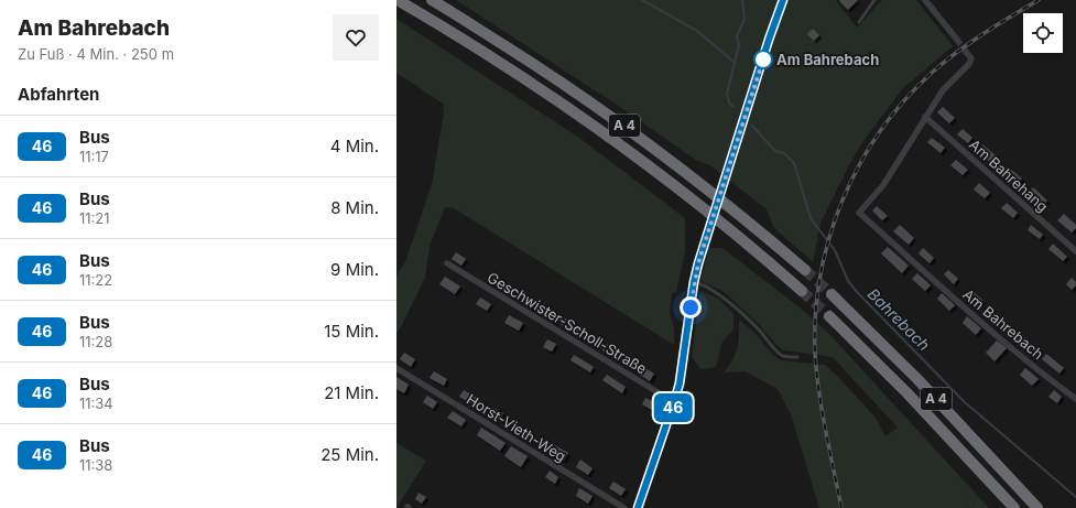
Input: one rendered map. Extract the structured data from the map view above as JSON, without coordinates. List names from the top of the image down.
{
  "streets": {
    "highway": ["A 4"],
    "street": [
      "Am Bahrehang",
      "Geschwister-Scholl-Straße",
      "Am Bahrebach",
      "Horst-Vieth-Weg"
    ]
  },
  "crossings": [
    ["Am Bahrehang", "Am Bahrebach"]
  ],
  "water": ["Bahrebach"],
  "places": ["Am Bahrebach"],
  "lines": ["bus line 46"],
  "page": {
    "heading": [
      ["Am Bahrebach", "Zu Fuß · 4 Min. · 250 m"],
      "Abfahrten"
    ],
    "on_map": "46",
    "list": [
      {
        "mark": "46",
        "name": "Bus",
        "note": "11:17",
        "value": "4 Min."
      },
      {
        "mark": "46",
        "name": "Bus",
        "note": "11:21",
        "value": "8 Min."
      },
      {
        "mark": "46",
        "name": "Bus",
        "note": "11:22",
        "value": "9 Min."
      },
      {
        "mark": "46",
        "name": "Bus",
        "note": "11:28",
        "value": "15 Min."
      },
      {
        "mark": "46",
        "name": "Bus",
        "note": "11:34",
        "value": "21 Min."
      },
      {
        "mark": "46",
        "name": "Bus",
        "note": "11:38",
        "value": "25 Min."
      }
    ]
  }
}
